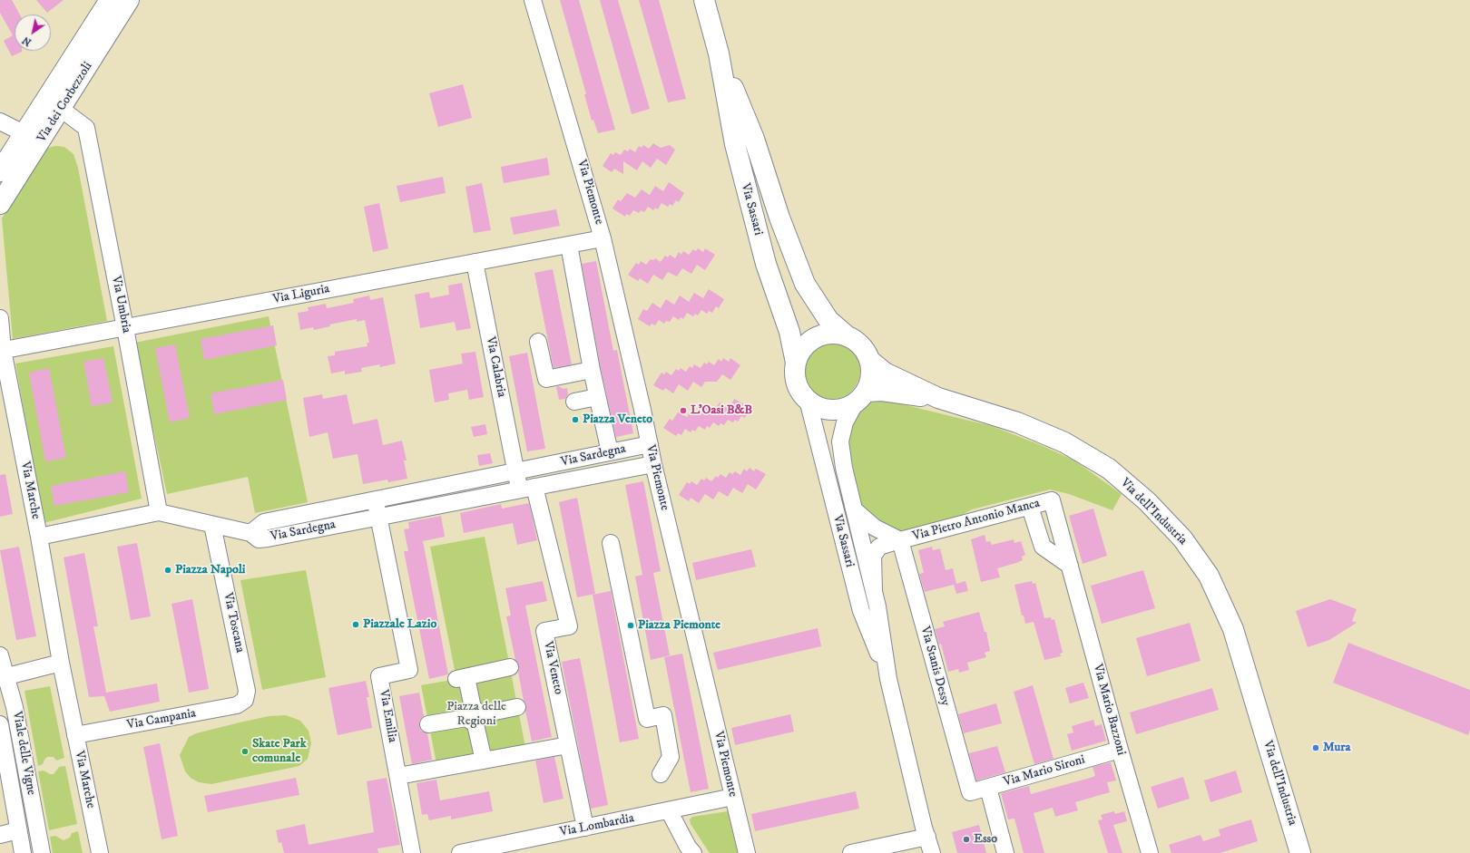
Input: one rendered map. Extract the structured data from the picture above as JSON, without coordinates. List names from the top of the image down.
{
  "streets": {
    "main road": ["Via dei Corbezzoli", "Via Sassari", "Via dell'Industria"],
    "street": [
      "Via Piemonte",
      "Via Liguria",
      "Via Umbria",
      "Via Calabria",
      "Via Sardegna",
      "Via Marche",
      "Via Pietro Antonio Manca",
      "Via Toscana",
      "Via Stanis Dessy",
      "Via Veneto",
      "Via Mario Bazzoni",
      "Via Emilia",
      "Via Campania",
      "Viale delle Vigne",
      "Via Mario Sironi",
      "Via Lombardia"
    ]
  },
  "crossings": [
    ["Via dei Corbezzoli", "Via Umbria"],
    ["Via Piemonte", "Via Liguria"],
    ["Via Piemonte", "Via Sardegna"],
    ["Via Piemonte", "Via Lombardia"],
    ["Via Sassari", "Via dell'Industria"],
    ["Via Sassari", "Via Pietro Antonio Manca"],
    ["Via Liguria", "Via Umbria"],
    ["Via Liguria", "Via Calabria"],
    ["Via Liguria", "Via Marche"],
    ["Via Calabria", "Via Sardegna"],
    ["Via Sardegna", "Via Veneto"],
    ["Via Sardegna", "Via Emilia"],
    ["Via Marche", "Via Campania"],
    ["Via Pietro Antonio Manca", "Via Stanis Dessy"],
    ["Via Pietro Antonio Manca", "Via Mario Bazzoni"],
    ["Via Toscana", "Via Campania"],
    ["Via Stanis Dessy", "Via Mario Sironi"],
    ["Via Veneto", "Via Lombardia"],
    ["Via Mario Bazzoni", "Via Mario Sironi"]
  ],
  "parks": ["Piazza delle Regioni"],
  "places": [
    "L'Oasi B&B",
    "Piazza Veneto",
    "Piazza Napoli",
    "Piazzale Lazio",
    "Piazza Piemonte",
    "Mura",
    "Skate Park comunale",
    "Esso"
  ],
  "north": "bottom left"
}
